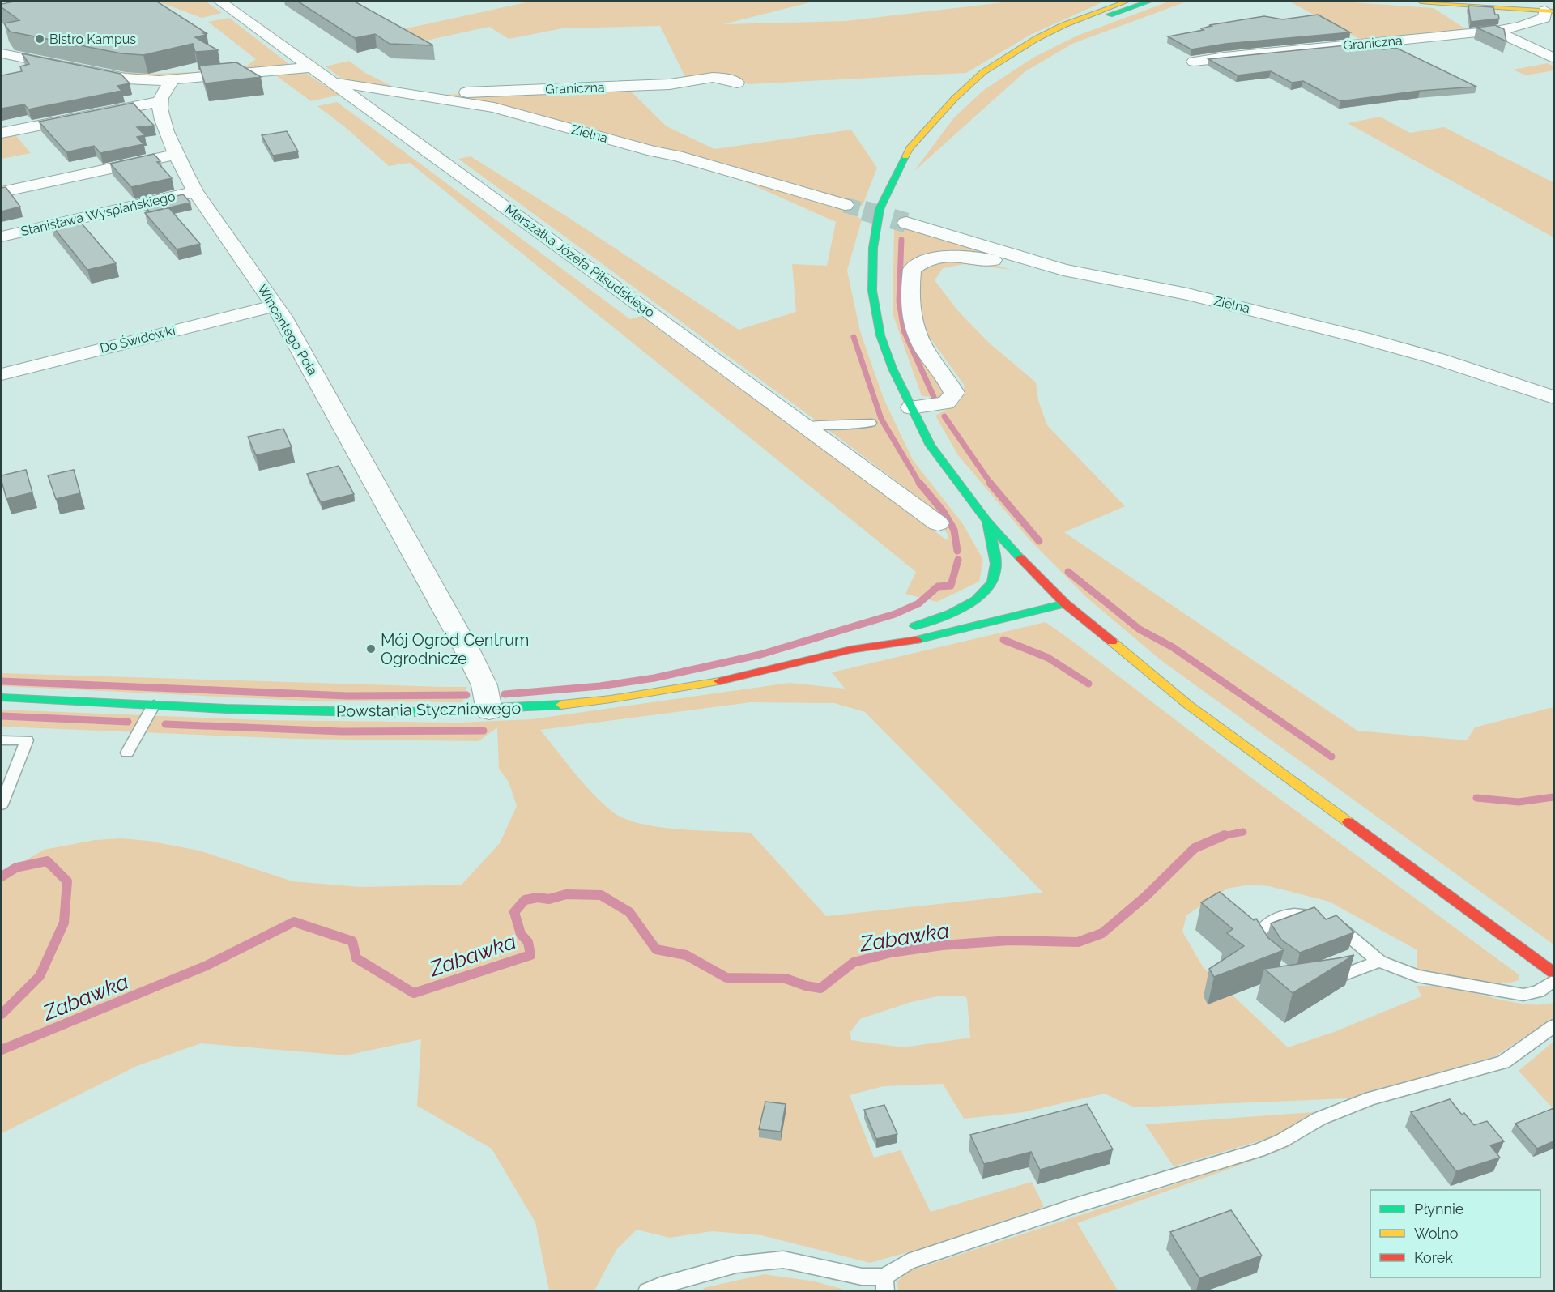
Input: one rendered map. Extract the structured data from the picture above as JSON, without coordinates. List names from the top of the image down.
{
  "streets": {
    "main road": ["Powstania Styczniowego"],
    "street": [
      "Graniczna",
      "Zielna",
      "Stanisława Wyspiańskiego",
      "Marszałka Józefa Piłsudskiego",
      "Wincentego Pola",
      "Do Świdówki"
    ]
  },
  "crossings": [
    ["Graniczna", "Zielna"],
    ["Zielna", "Marszałka Józefa Piłsudskiego"],
    ["Stanisława Wyspiańskiego", "Wincentego Pola"],
    ["Wincentego Pola", "Do Świdówki"],
    ["Wincentego Pola", "Powstania Styczniowego"]
  ],
  "water": ["Zabawka"],
  "places": ["Bistro Kampus", "Mój Ogród Centrum Ogrodnicze"],
  "legend": ["Płynnie", "Wolno", "Korek"]
}
